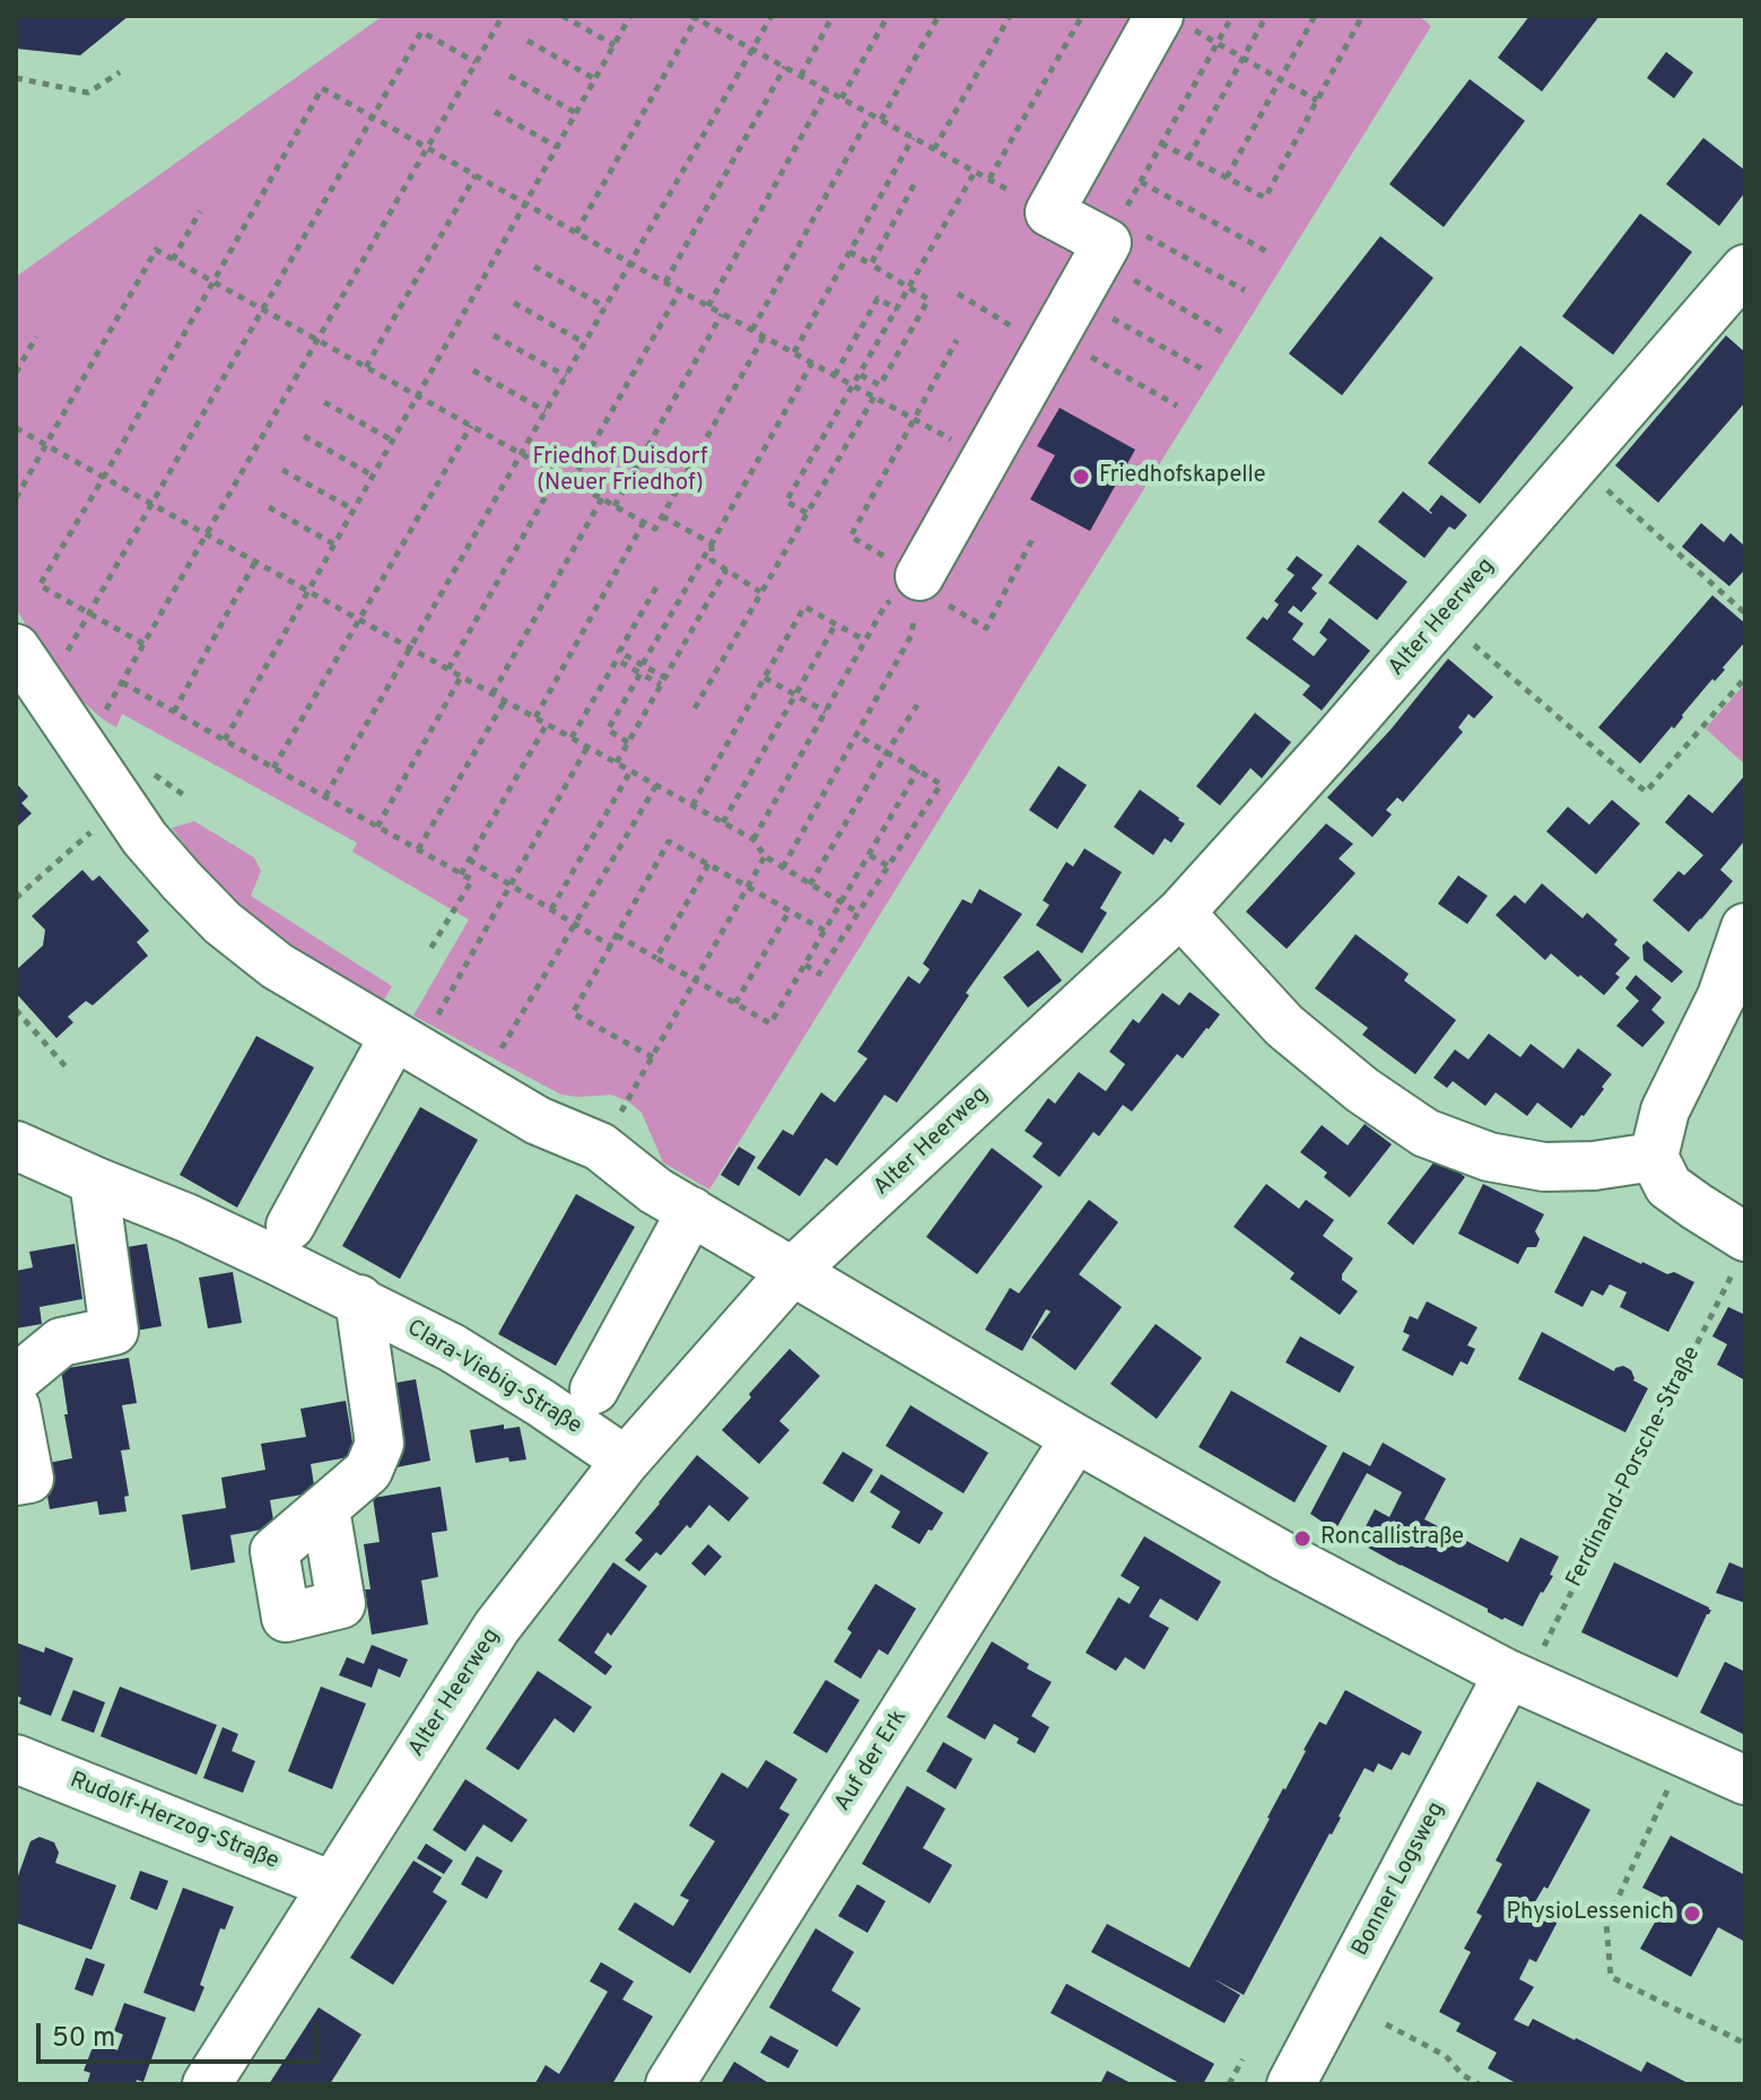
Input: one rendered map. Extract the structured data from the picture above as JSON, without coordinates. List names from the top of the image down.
{
  "streets": {
    "street": [
      "Alter Heerweg",
      "Clara-Viebig-Straße",
      "Auf der Erk",
      "Rudolf-Herzog-Straße",
      "Bonner Logsweg"
    ],
    "path": ["Ferdinand-Porsche-Straße"]
  },
  "crossings": [
    ["Alter Heerweg", "Clara-Viebig-Straße"],
    ["Alter Heerweg", "Rudolf-Herzog-Straße"],
    ["Ferdinand-Porsche-Straße", "Bonner Logsweg"]
  ],
  "parks": ["Friedhof Duisdorf (Neuer Friedhof)"],
  "places": ["Friedhofskapelle", "Roncallistraße", "PhysioLessenich"],
  "scale_bar": "50 m"
}
